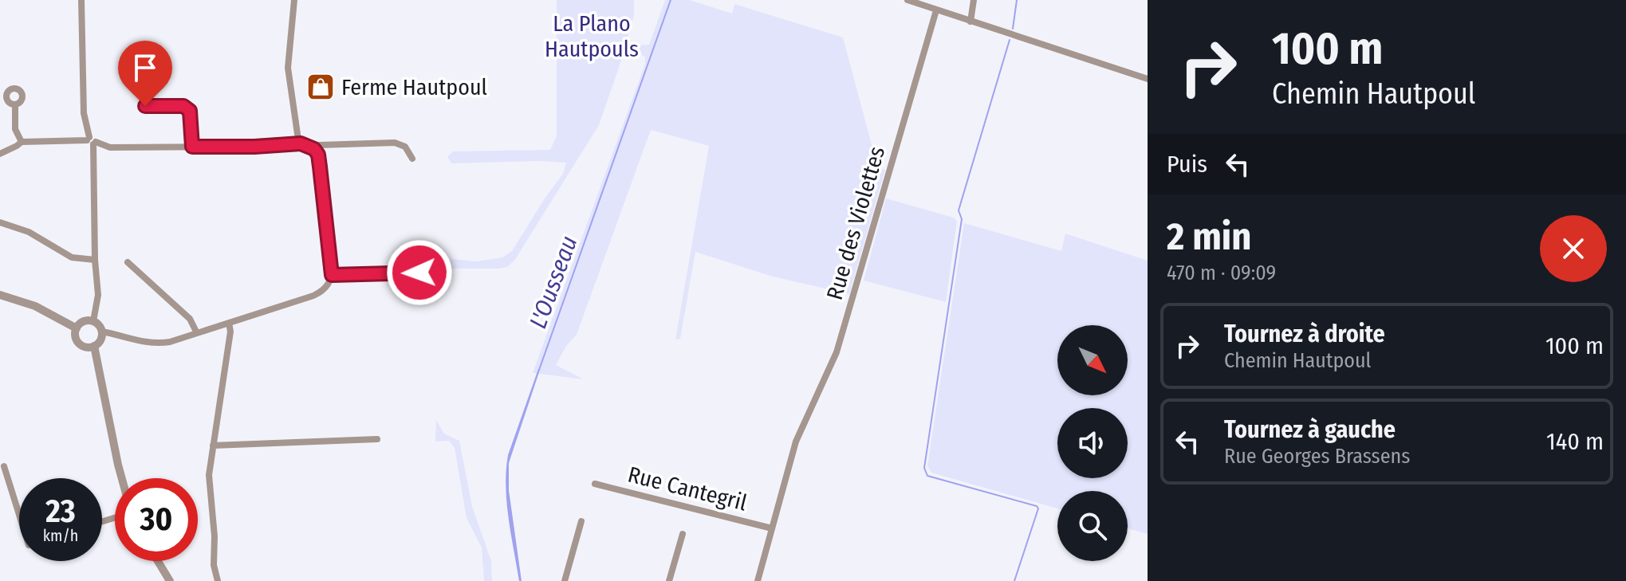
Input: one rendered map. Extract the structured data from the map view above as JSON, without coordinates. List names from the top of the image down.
{
  "streets": {
    "street": ["Rue des Violettes", "Rue Cantegril"]
  },
  "crossings": [
    ["Rue des Violettes", "Rue Cantegril"]
  ],
  "water": ["L'Ousseau"],
  "parks": ["La Plano Hautpouls"],
  "places": {
    "shop": ["Ferme Hautpoul"]
  },
  "north": "bottom right",
  "page": {
    "turn": ["100 m", "Chemin Hautpoul"],
    "then": "Puis",
    "heading": ["2 min", "470 m · 09:09"],
    "list": [
      {
        "name": "Tournez à droite",
        "note": "Chemin Hautpoul",
        "value": "100 m"
      },
      {
        "name": "Tournez à gauche",
        "note": "Rue Georges Brassens",
        "value": "140 m"
      }
    ],
    "speed": "23 km/h",
    "limit": "30"
  }
}
